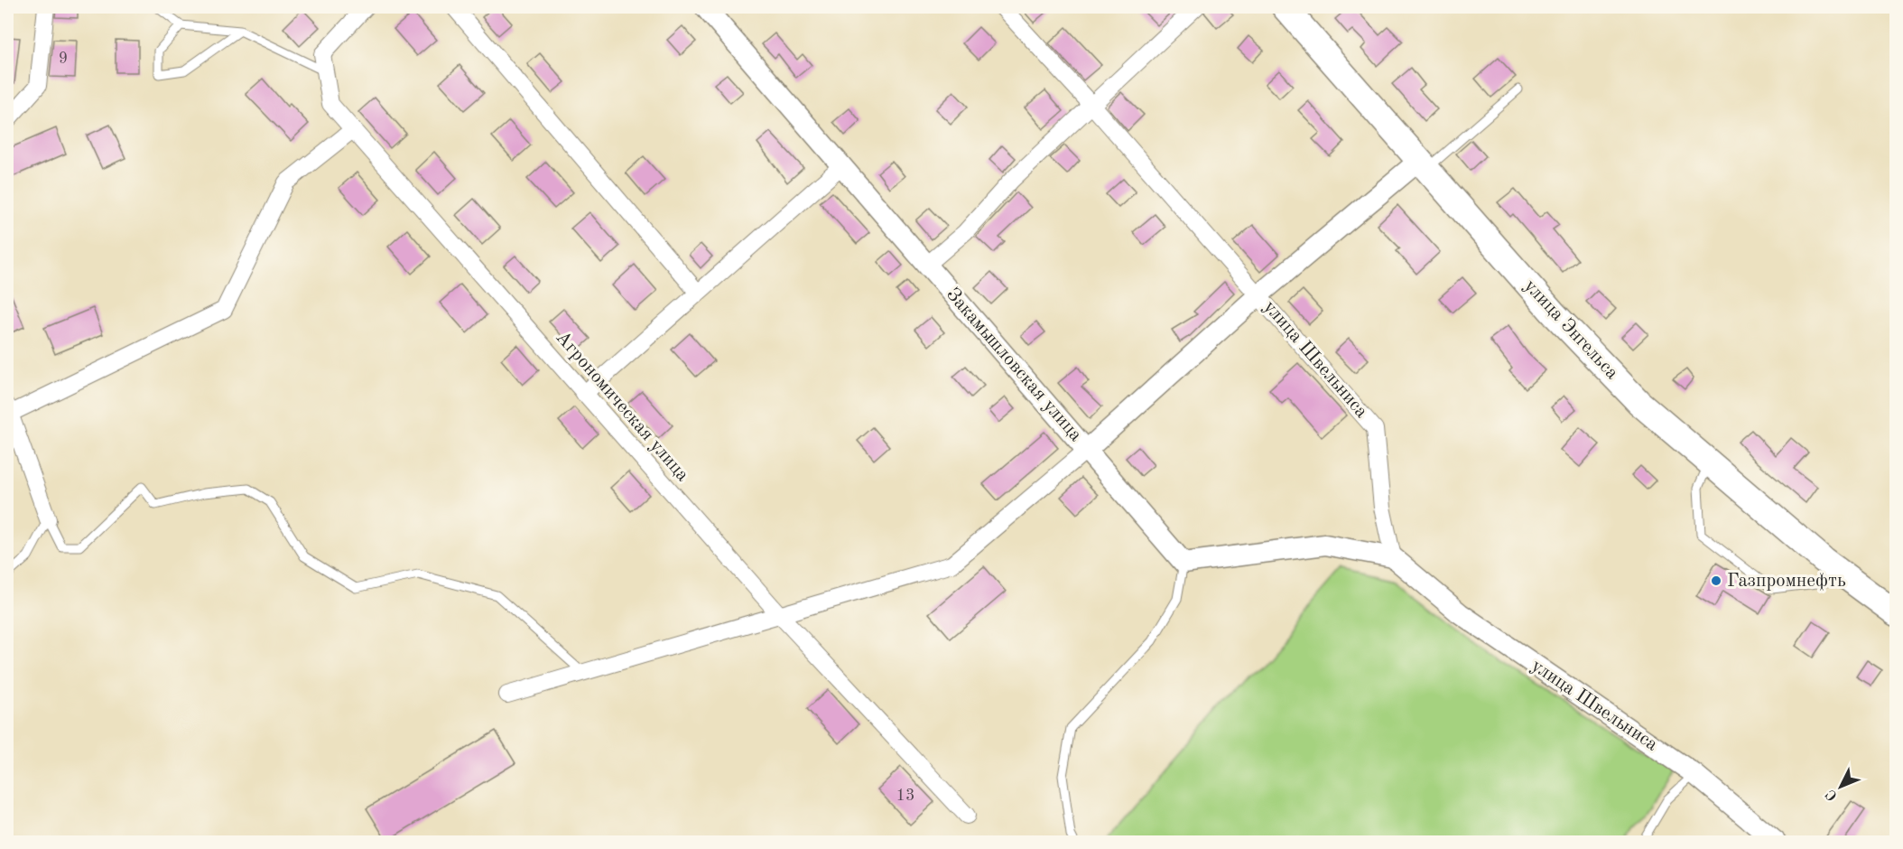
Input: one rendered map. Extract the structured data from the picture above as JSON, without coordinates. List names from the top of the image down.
{
  "streets": {
    "main road": ["улица Энгельса"],
    "street": ["улица Швельниса", "Закамышловская улица", "Агрономическая улица"]
  },
  "places": ["Газпромнефть"],
  "house_numbers": ["9", "13"],
  "north": "bottom left"
}
